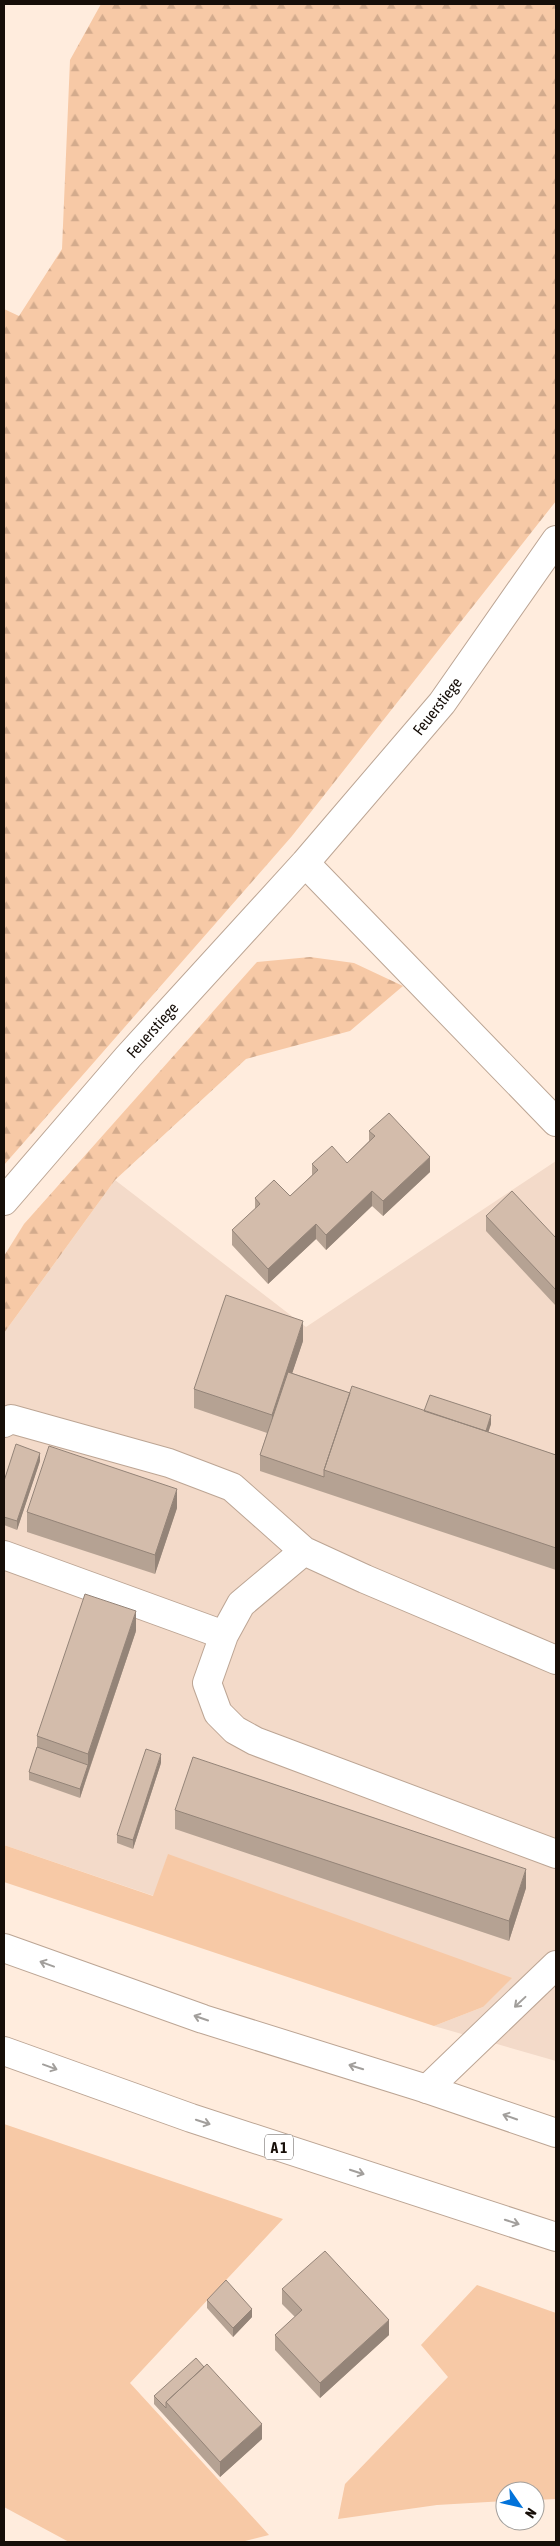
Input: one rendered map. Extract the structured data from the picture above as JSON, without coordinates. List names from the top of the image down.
{
  "streets": {
    "main road": ["Feuerstiege", "A 1"]
  },
  "north": "bottom right"
}
